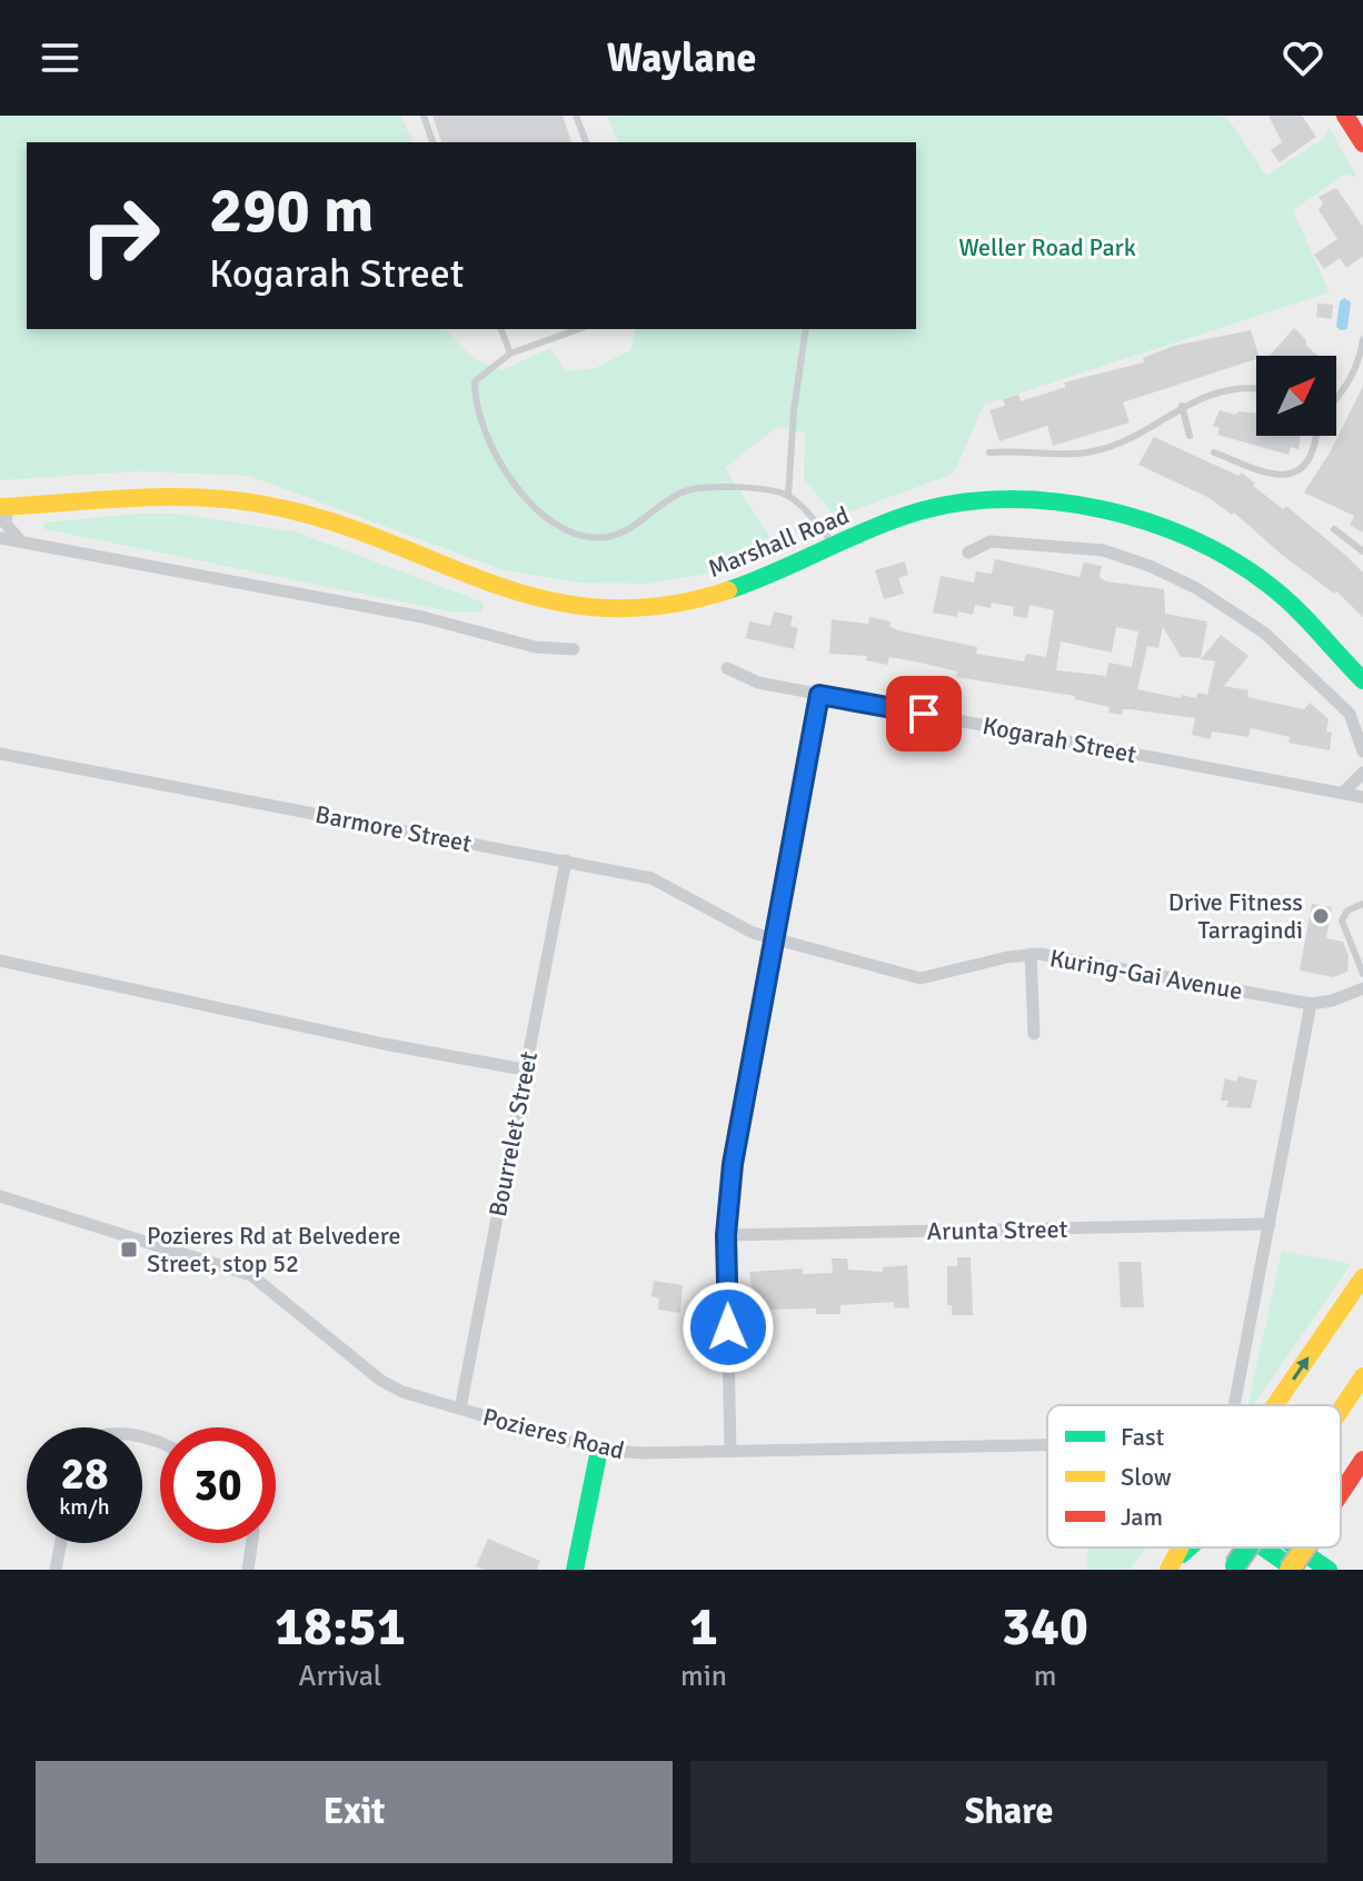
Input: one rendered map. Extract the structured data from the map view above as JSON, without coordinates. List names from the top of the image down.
{
  "streets": {
    "main road": ["Marshall Road"],
    "street": [
      "Kogarah Street",
      "Barmore Street",
      "Kuring-Gai Avenue",
      "Bourrelet Street",
      "Arunta Street",
      "Pozieres Road"
    ]
  },
  "crossings": [
    ["Barmore Street", "Kuring-Gai Avenue"],
    ["Barmore Street", "Bourrelet Street"],
    ["Bourrelet Street", "Pozieres Road"],
    ["Arunta Street", "Pozieres Road"]
  ],
  "parks": ["Weller Road Park"],
  "places": {
    "other": ["Drive Fitness Tarragindi"],
    "transit": ["Pozieres Rd at Belvedere Street, stop 52"]
  },
  "legend": ["Fast", "Slow", "Jam"],
  "north": "top right",
  "page": {
    "header": "Waylane",
    "turn": ["290 m", "Kogarah Street"],
    "speed": "28 km/h",
    "limit": "30",
    "eta": [
      "18:51",
      "Arrival",
      "1",
      "min",
      "340",
      "m"
    ],
    "buttons": ["Exit", "Share"]
  }
}
